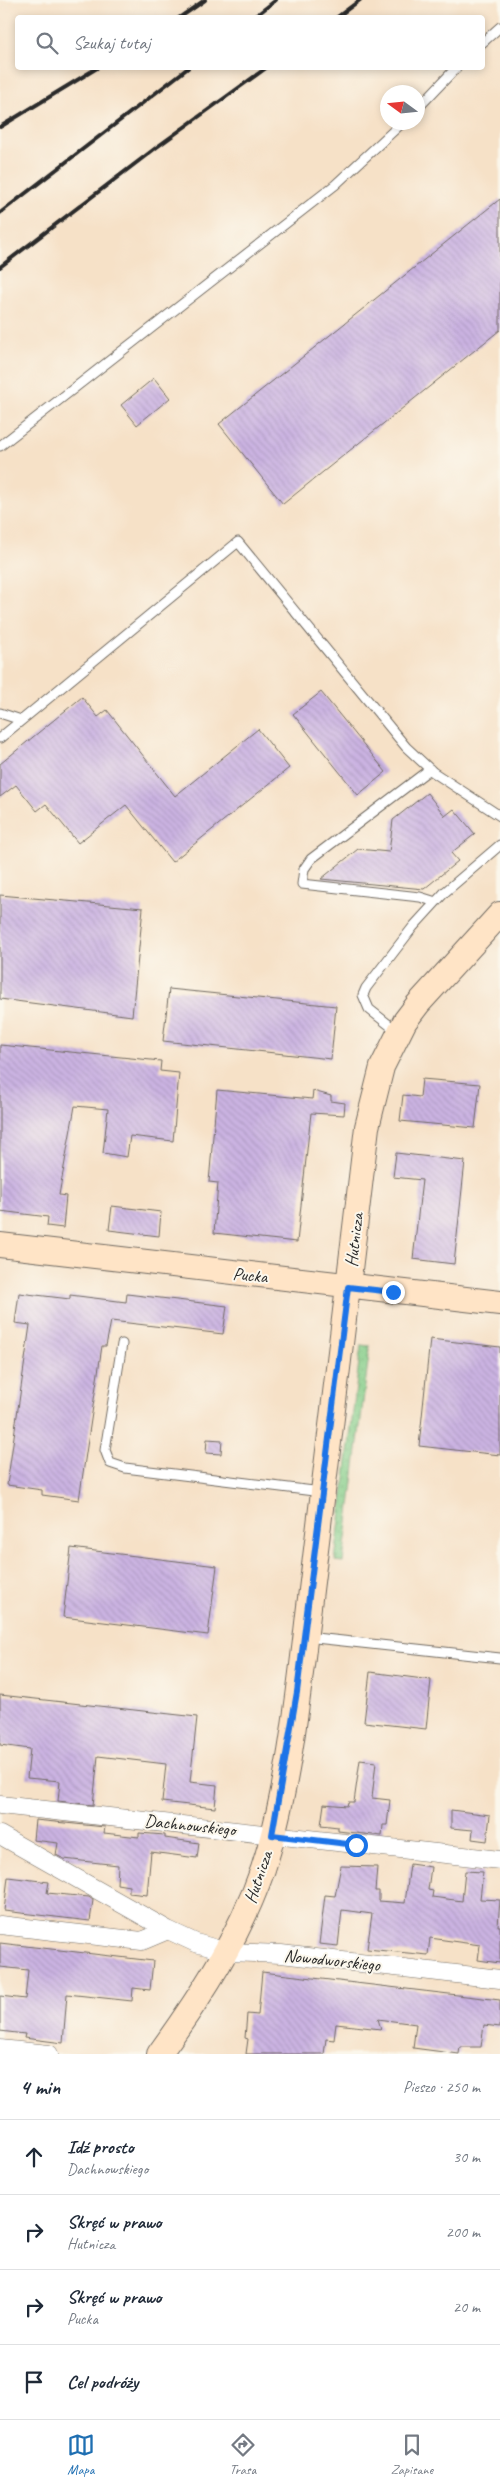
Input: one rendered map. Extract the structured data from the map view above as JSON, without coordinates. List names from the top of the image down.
{
  "streets": {
    "main road": ["Hutnicza", "Pucka"],
    "street": ["Dachnowskiego", "Nowodworskiego"]
  },
  "crossings": [
    ["Hutnicza", "Pucka"],
    ["Hutnicza", "Dachnowskiego"],
    ["Hutnicza", "Nowodworskiego"]
  ],
  "north": "left",
  "page": {
    "search": "Szukaj tutaj",
    "heading": ["4 min", "Pieszo · 250 m"],
    "list": [
      ["Idź prosto", "Dachnowskiego", "30 m"],
      ["Skręć w prawo", "Hutnicza", "200 m"],
      ["Skręć w prawo", "Pucka", "20 m"],
      "Cel podróży"
    ],
    "nav": ["Mapa", "Trasa", "Zapisane"]
  }
}
